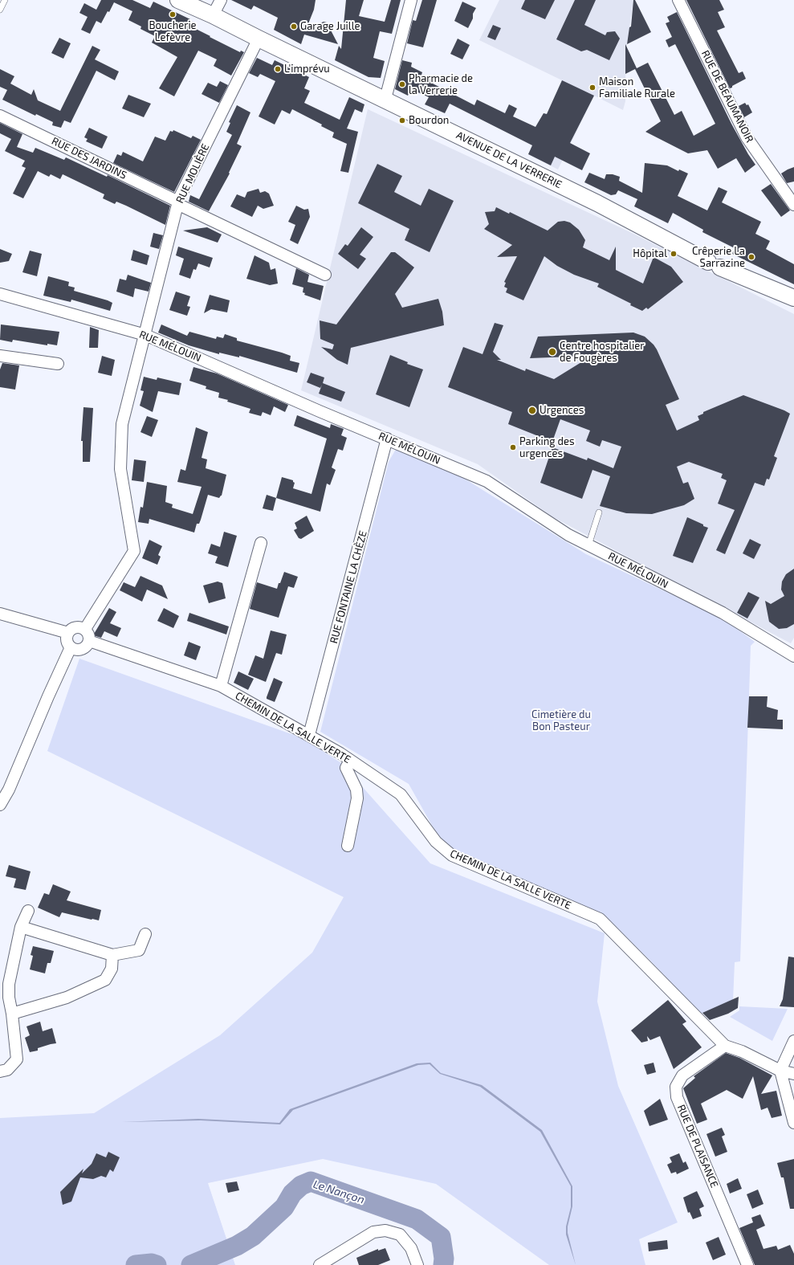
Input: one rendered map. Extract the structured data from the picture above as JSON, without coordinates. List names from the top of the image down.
{
  "streets": {
    "main road": ["AVENUE DE LA VERRERIE"],
    "street": [
      "RUE DE BEAUMANOIR",
      "RUE DES JARDINS",
      "RUE MOLIÈRE",
      "RUE MÉLOUIN",
      "RUE FONTAINE LA CHÈZE",
      "CHEMIN DE LA SALLE VERTE",
      "RUE DE PLAISANCE"
    ]
  },
  "crossings": [
    ["RUE DES JARDINS", "RUE MOLIÈRE"],
    ["AVENUE DE LA VERRERIE", "RUE MOLIÈRE"],
    ["RUE MOLIÈRE", "RUE MÉLOUIN"],
    ["RUE MOLIÈRE", "CHEMIN DE LA SALLE VERTE"],
    ["RUE MÉLOUIN", "RUE FONTAINE LA CHÈZE"],
    ["RUE FONTAINE LA CHÈZE", "CHEMIN DE LA SALLE VERTE"],
    ["CHEMIN DE LA SALLE VERTE", "RUE DE PLAISANCE"]
  ],
  "water": ["Le Nançon"],
  "parks": ["Cimetière du Bon Pasteur"],
  "places": [
    "Boucherie Lefèvre",
    "Garage Juille",
    "L'imprévu",
    "Pharmacie de la Verrerie",
    "Maison Familiale Rurale",
    "Bourdon",
    "Hôpital",
    "Crêperie La Sarrazine",
    "Centre hospitalier de Fougères",
    "Urgences",
    "Parking des urgences"
  ]
}
